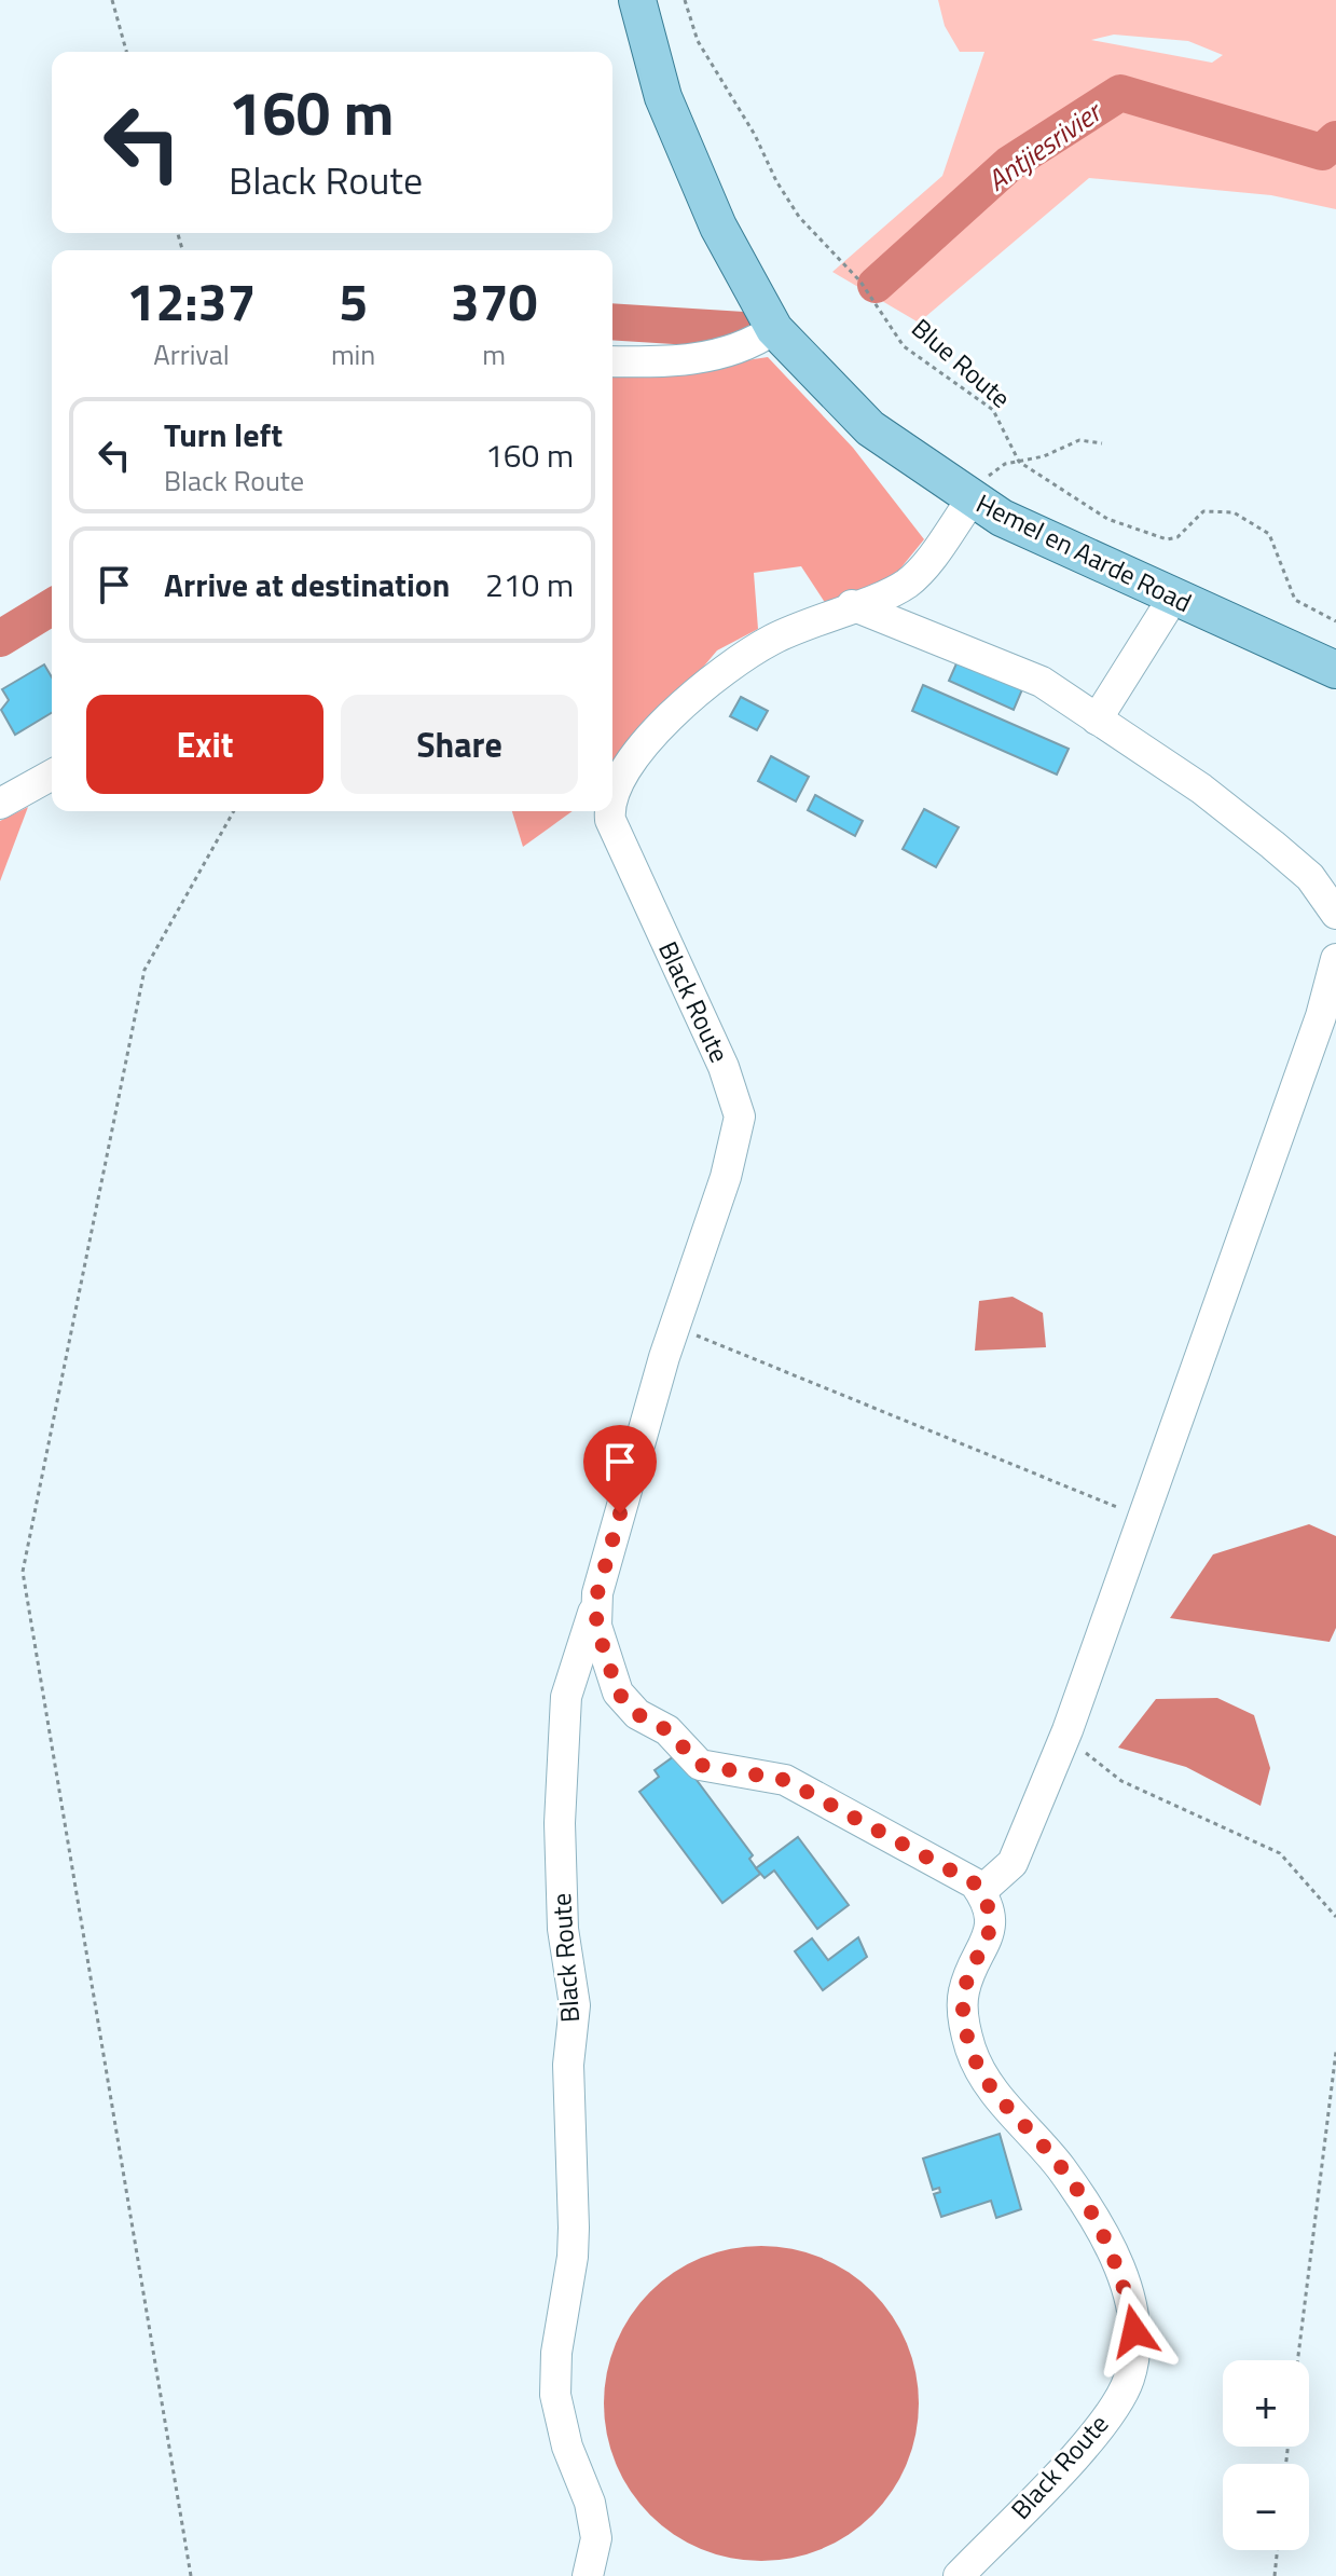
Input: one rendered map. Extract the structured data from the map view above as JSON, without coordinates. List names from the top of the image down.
{
  "streets": {
    "main road": ["Hemel en Aarde Road"],
    "street": ["Black Route"],
    "path": ["Blue Route"]
  },
  "crossings": [
    ["Hemel en Aarde Road", "Black Route"]
  ],
  "water": ["Antjiesrivier"],
  "page": {
    "turn": ["160 m", "Black Route"],
    "eta": [
      "12:37",
      "Arrival",
      "5",
      "min",
      "370",
      "m"
    ],
    "list": [
      {
        "name": "Turn left",
        "note": "Black Route",
        "value": "160 m"
      },
      {
        "name": "Arrive at destination",
        "value": "210 m"
      }
    ],
    "buttons": ["Exit", "Share"],
    "map_buttons": ["+", "−"]
  }
}
